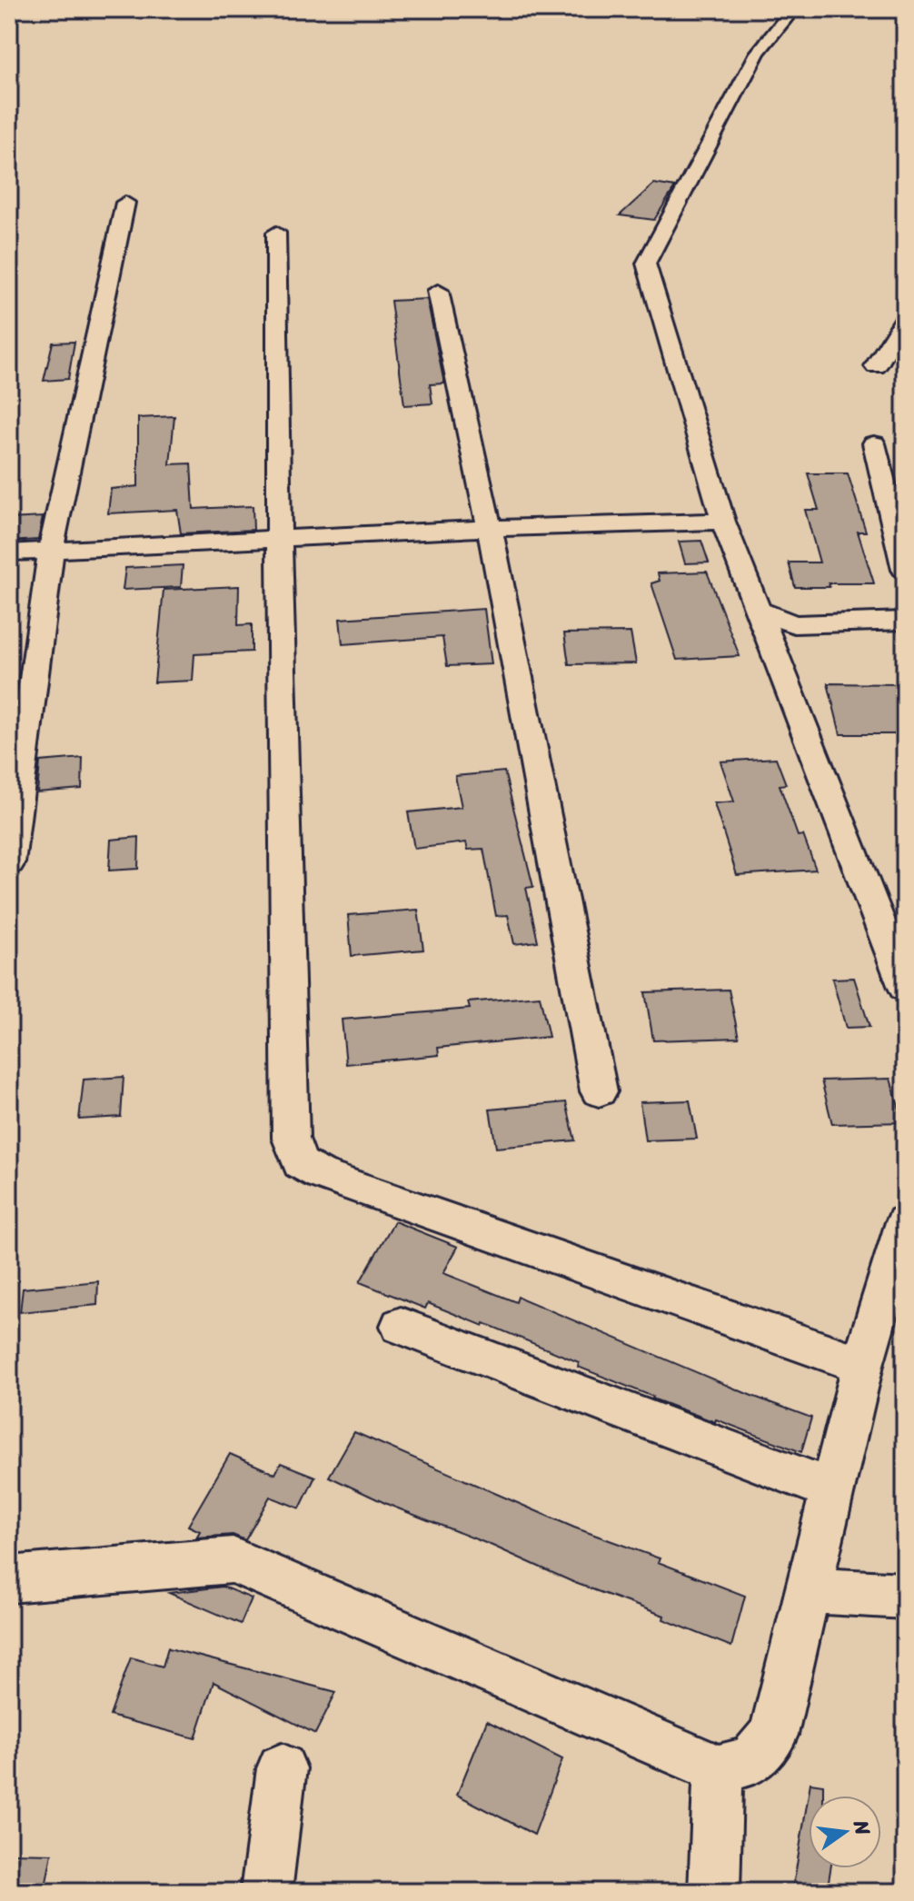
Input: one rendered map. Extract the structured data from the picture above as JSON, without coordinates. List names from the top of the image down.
{
  "north": "right"
}
